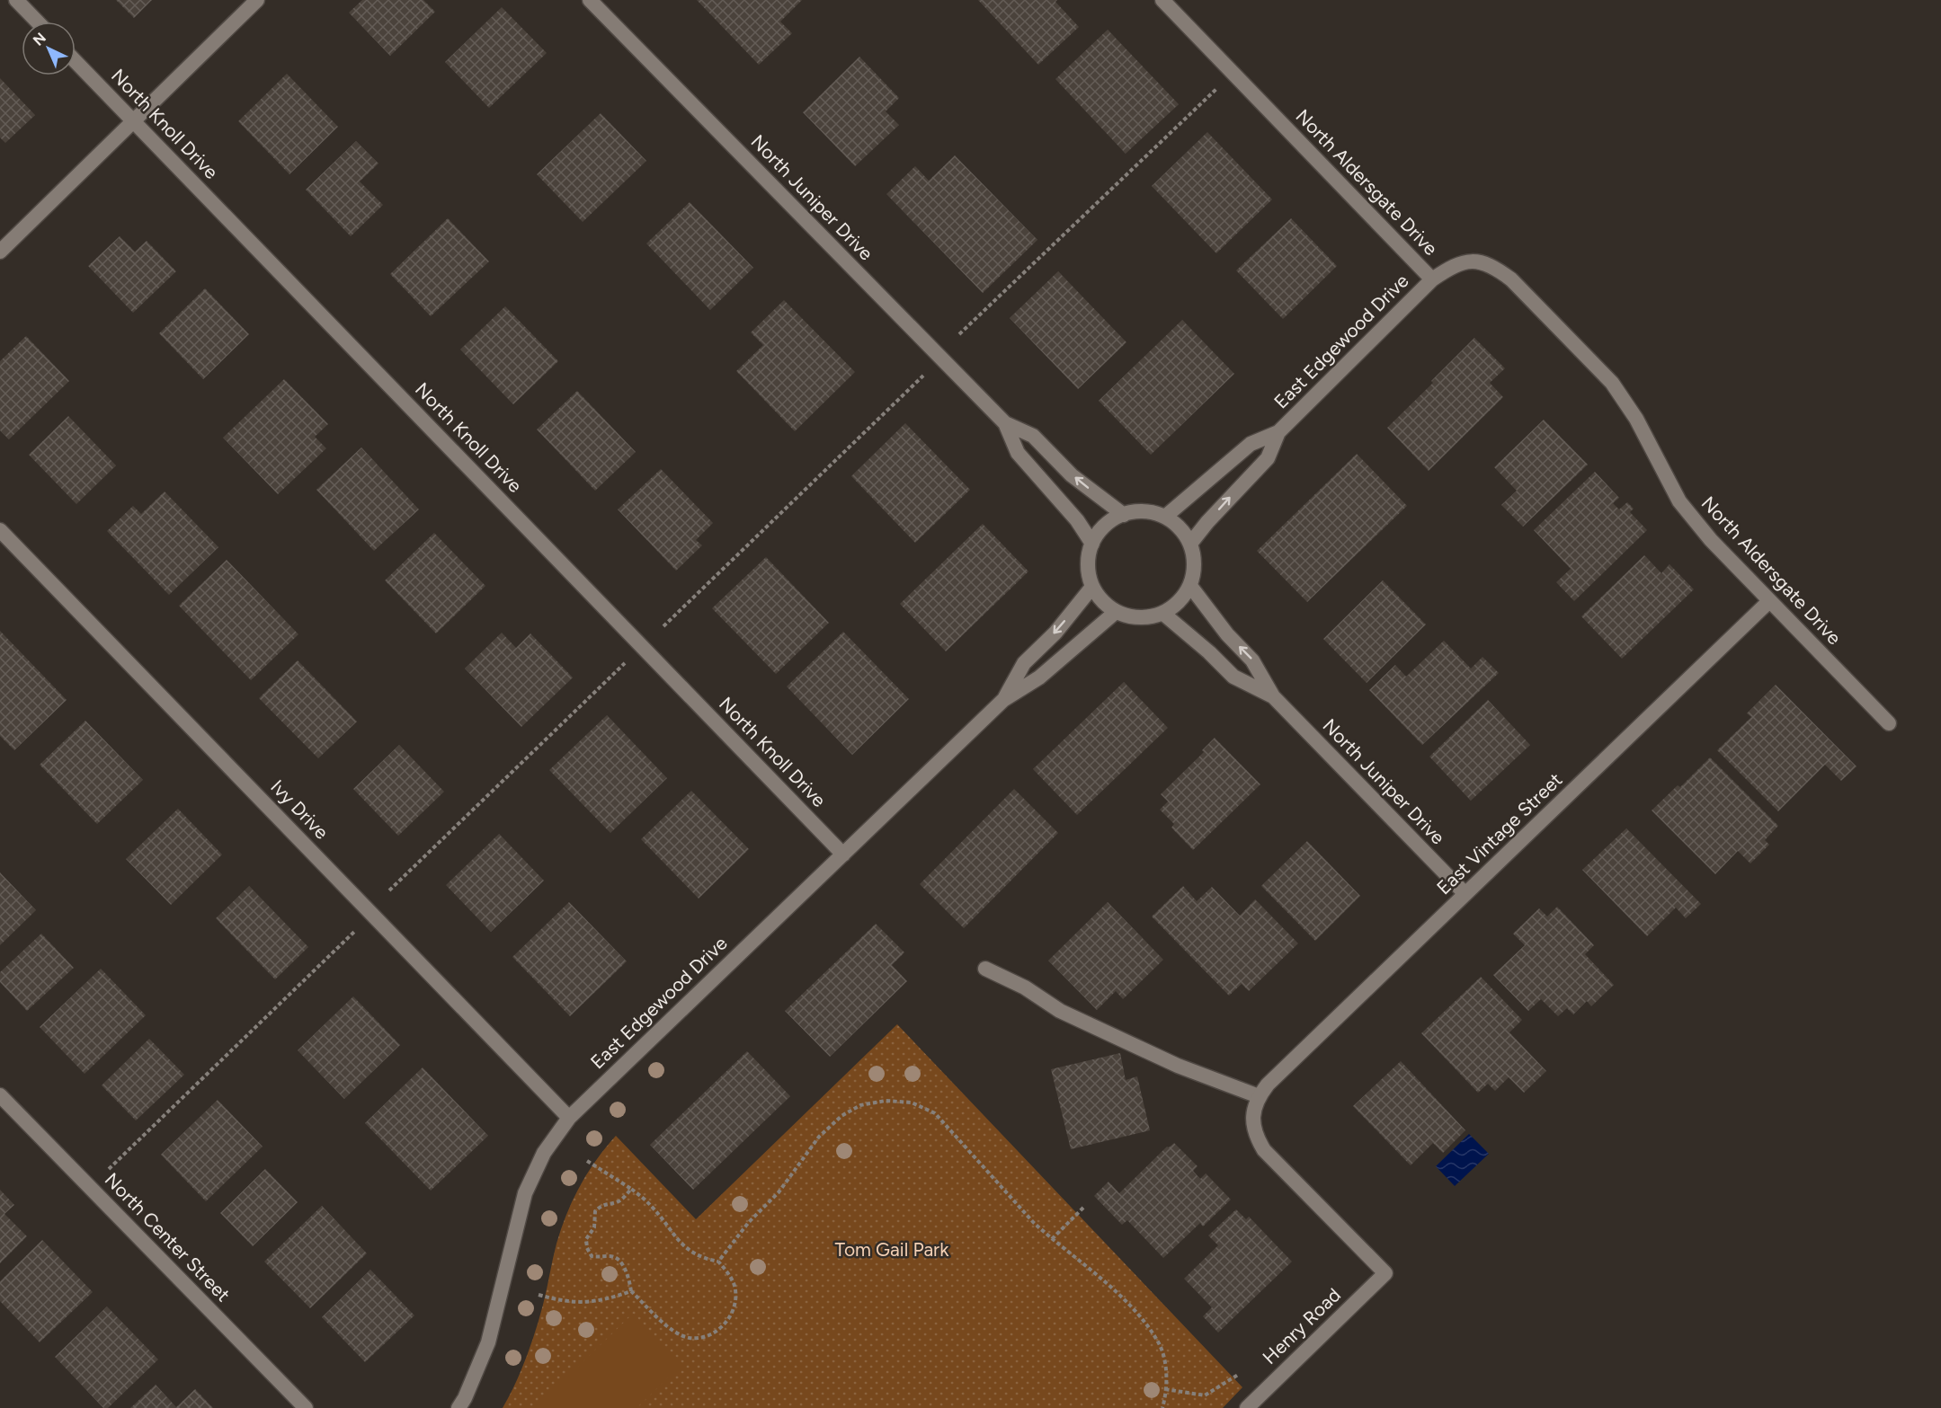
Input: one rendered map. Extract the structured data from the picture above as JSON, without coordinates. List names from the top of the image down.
{
  "streets": {
    "street": [
      "North Knoll Drive",
      "North Aldersgate Drive",
      "North Juniper Drive",
      "East Edgewood Drive",
      "Ivy Drive",
      "East Vintage Street",
      "North Center Street",
      "Henry Road"
    ]
  },
  "crossings": [
    ["North Knoll Drive", "East Edgewood Drive"],
    ["North Aldersgate Drive", "East Edgewood Drive"],
    ["North Aldersgate Drive", "East Vintage Street"],
    ["North Juniper Drive", "East Edgewood Drive"],
    ["North Juniper Drive", "East Vintage Street"],
    ["East Edgewood Drive", "Ivy Drive"],
    ["East Vintage Street", "Henry Road"]
  ],
  "parks": ["Tom Gail Park"],
  "north": "top left"
}
